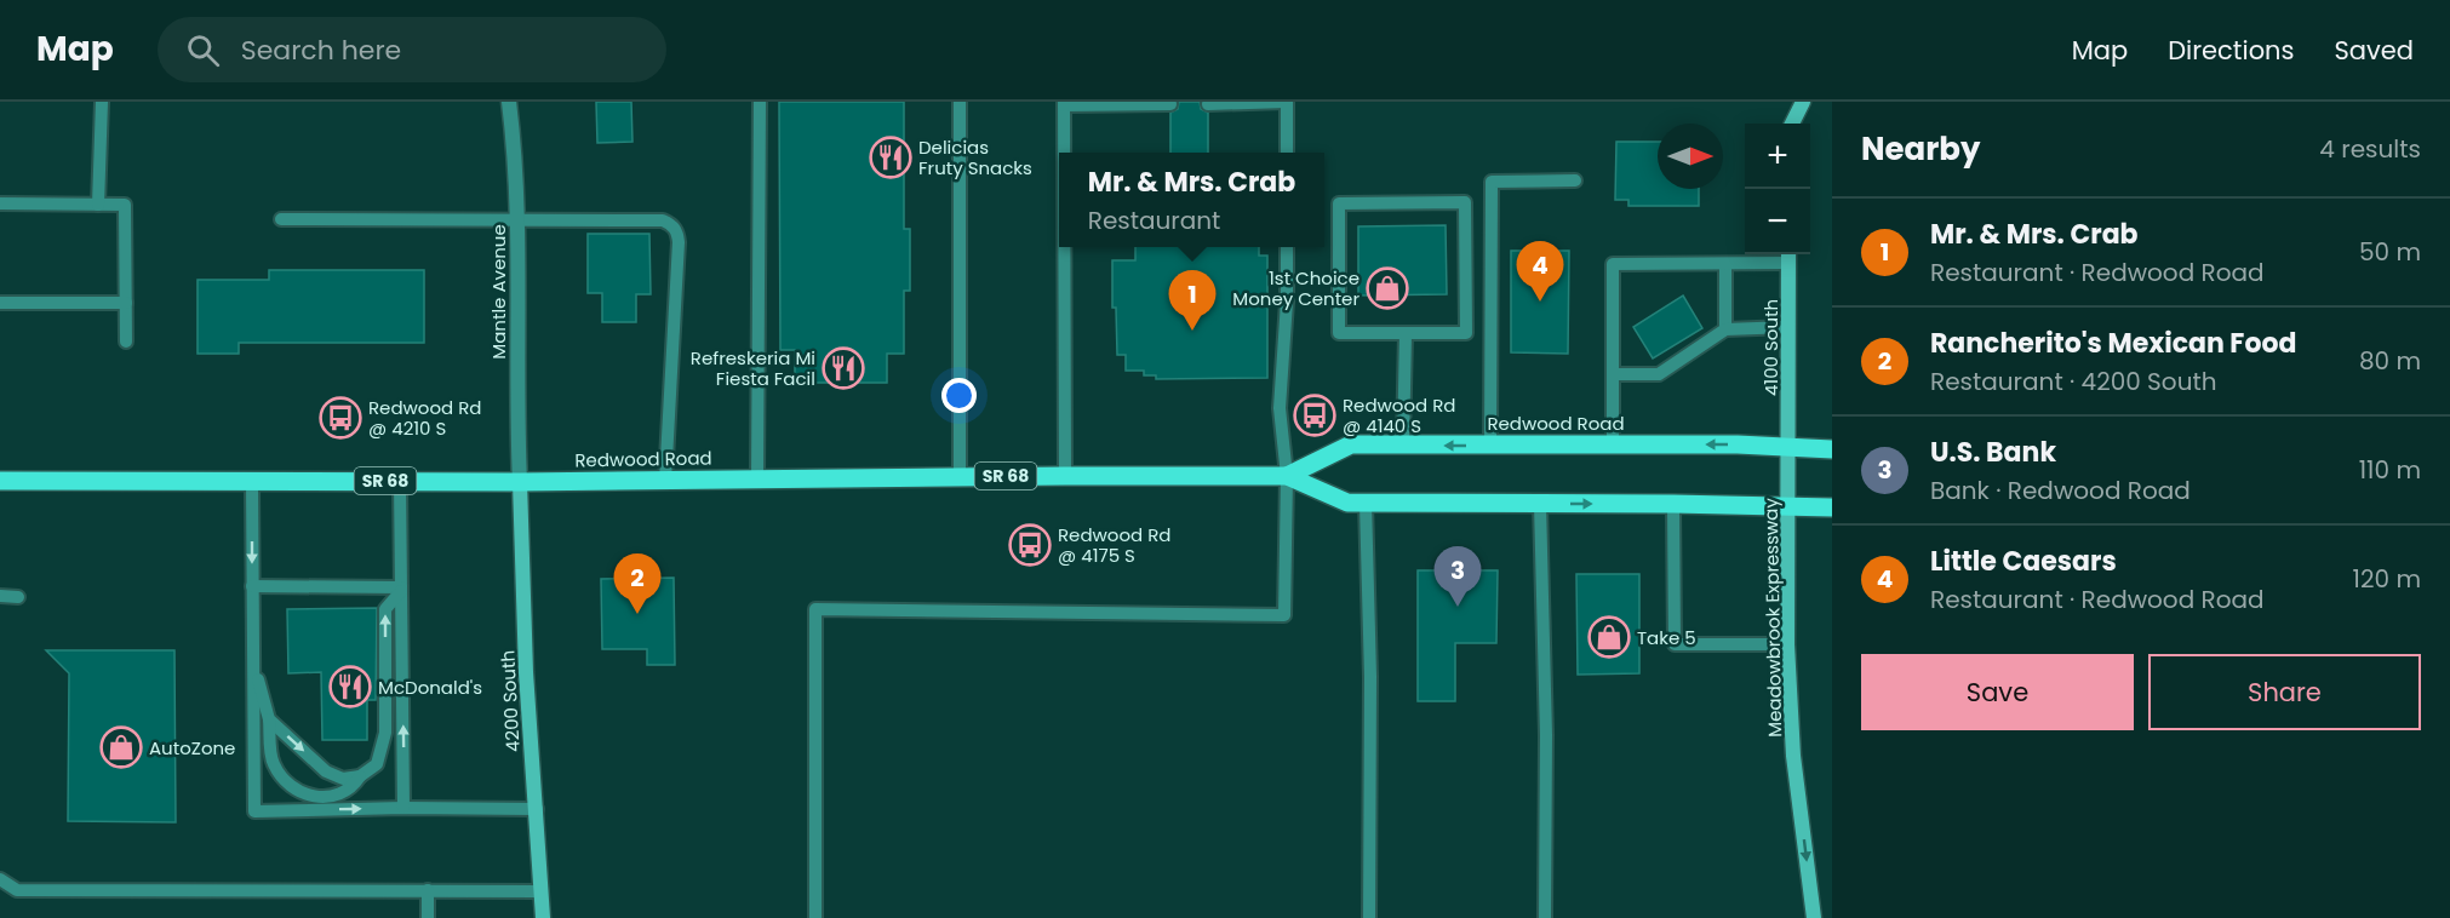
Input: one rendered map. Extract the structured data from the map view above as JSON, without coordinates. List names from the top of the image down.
{
  "streets": {
    "main road": [
      "4100 South",
      "Redwood Road",
      "SR 68",
      "Meadowbrook Expressway",
      "4200 South"
    ],
    "street": ["Mantle Avenue"]
  },
  "crossings": [
    ["Mantle Avenue", "Redwood Road"],
    ["Mantle Avenue", "4200 South"],
    ["4100 South", "Redwood Road"],
    ["4100 South", "Meadowbrook Expressway"],
    ["Redwood Road", "Meadowbrook Expressway"],
    ["Redwood Road", "4200 South"]
  ],
  "one_way": ["Meadowbrook Expressway"],
  "places": {
    "restaurant": ["Delicias Fruty Snacks", "Refreskeria Mi Fiesta Facil", "McDonald's"],
    "shop": ["1st Choice Money Center", "Take 5", "AutoZone"],
    "bus stop": ["Redwood Rd @ 4140 S", "Redwood Rd @ 4210 S", "Redwood Rd @ 4175 S"]
  },
  "north": "right",
  "page": {
    "header": "Map",
    "search": "Search here",
    "nav": ["Map", "Directions", "Saved"],
    "heading": ["Nearby", "4 results"],
    "map_buttons": ["+", "−"],
    "popup": ["Mr. & Mrs. Crab", "Restaurant"],
    "list": [
      {
        "mark": "1",
        "name": "Mr. & Mrs. Crab",
        "note": "Restaurant · Redwood Road",
        "value": "50 m"
      },
      {
        "mark": "2",
        "name": "Rancherito's Mexican Food",
        "note": "Restaurant · 4200 South",
        "value": "80 m"
      },
      {
        "mark": "3",
        "name": "U.S. Bank",
        "note": "Bank · Redwood Road",
        "value": "110 m"
      },
      {
        "mark": "4",
        "name": "Little Caesars",
        "note": "Restaurant · Redwood Road",
        "value": "120 m"
      }
    ],
    "pins": [
      "4",
      "1",
      "3",
      "2"
    ],
    "buttons": ["Save", "Share"]
  }
}
